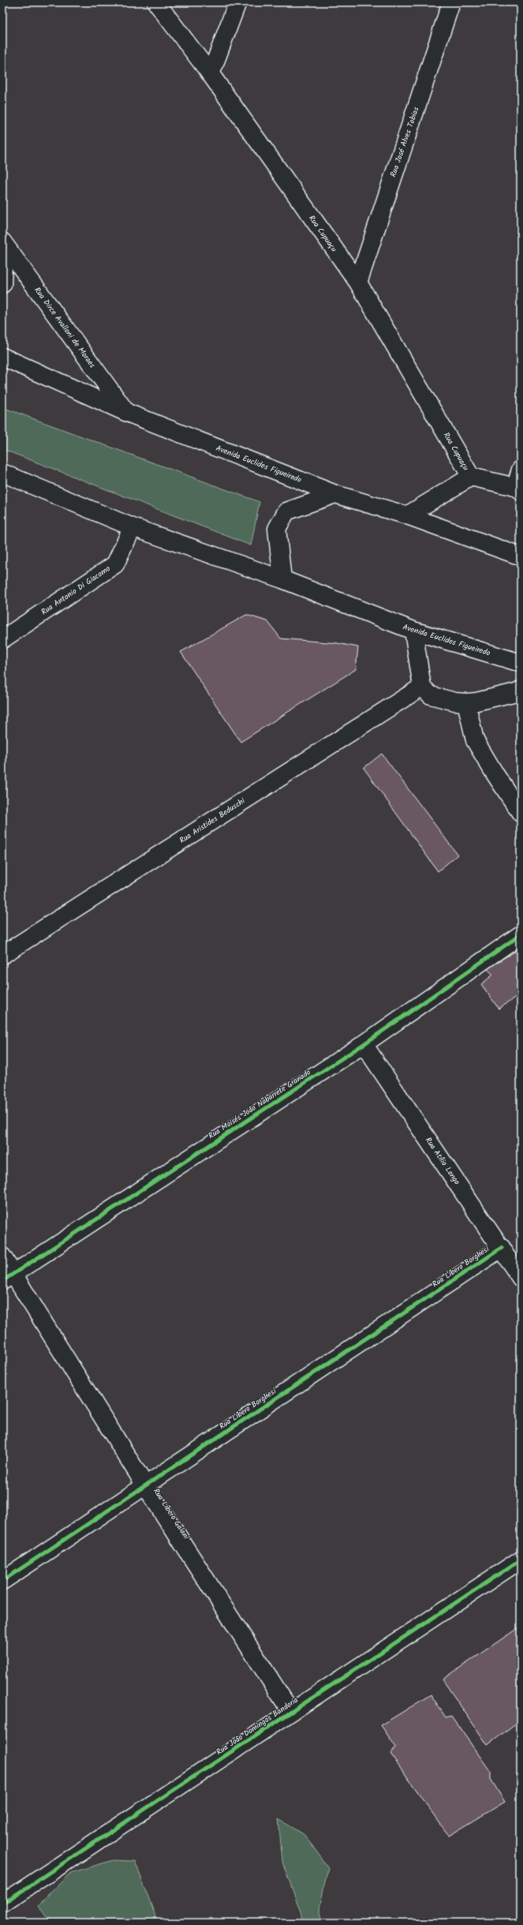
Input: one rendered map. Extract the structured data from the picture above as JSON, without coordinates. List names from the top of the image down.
{
  "streets": {
    "street": [
      "Rua José Alves Tobias",
      "Rua Cupuaçu",
      "Rua Dirce Avalloni de Moraes",
      "Avenida Euclides Figueiredo",
      "Rua Antonio Di Giacomo",
      "Rua Aristides Beduschi",
      "Rua Moisés João Nabarrete Granado",
      "Rua Atílio Longo",
      "Rua Líbero Borghesi",
      "Rua Líbero Galani",
      "Rua João Domingos Bandoria"
    ]
  },
  "crossings": [
    ["Rua José Alves Tobias", "Rua Cupuaçu"],
    ["Rua Cupuaçu", "Avenida Euclides Figueiredo"],
    ["Rua Dirce Avalloni de Moraes", "Avenida Euclides Figueiredo"],
    ["Avenida Euclides Figueiredo", "Rua Antonio Di Giacomo"],
    ["Rua Moisés João Nabarrete Granado", "Rua Atílio Longo"],
    ["Rua Moisés João Nabarrete Granado", "Rua Líbero Galani"],
    ["Rua Atílio Longo", "Rua Líbero Borghesi"],
    ["Rua Líbero Borghesi", "Rua Líbero Galani"],
    ["Rua Líbero Galani", "Rua João Domingos Bandoria"]
  ]
}
